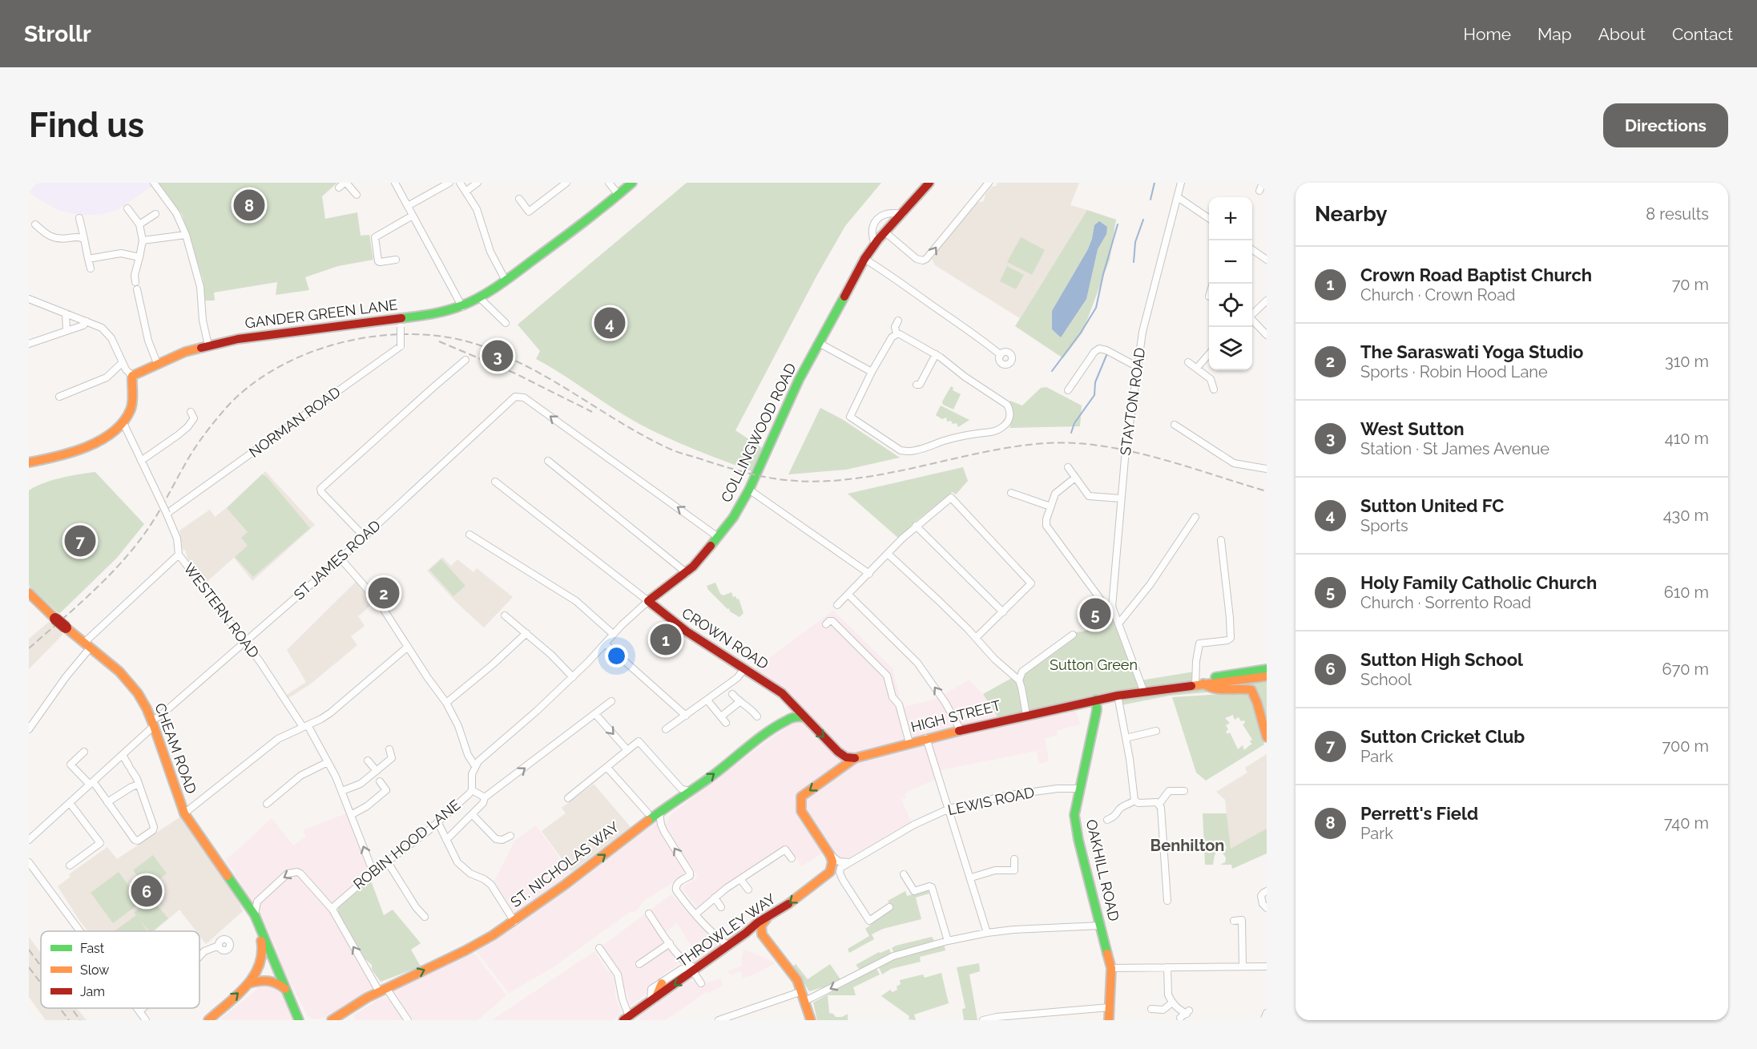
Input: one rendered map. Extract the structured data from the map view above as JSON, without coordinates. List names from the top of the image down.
{
  "streets": {
    "main road": [
      "GANDER GREEN LANE",
      "COLLINGWOOD ROAD",
      "CROWN ROAD",
      "HIGH STREET",
      "CHEAM ROAD",
      "ST. NICHOLAS WAY",
      "OAKHILL ROAD",
      "THROWLEY WAY"
    ],
    "street": [
      "STAYTON ROAD",
      "NORMAN ROAD",
      "ST JAMES ROAD",
      "WESTERN ROAD",
      "LEWIS ROAD",
      "ROBIN HOOD LANE"
    ]
  },
  "crossings": [
    ["GANDER GREEN LANE", "NORMAN ROAD"],
    ["STAYTON ROAD", "HIGH STREET"],
    ["COLLINGWOOD ROAD", "ST JAMES ROAD"],
    ["COLLINGWOOD ROAD", "CROWN ROAD"],
    ["COLLINGWOOD ROAD", "ROBIN HOOD LANE"],
    ["ST JAMES ROAD", "WESTERN ROAD"],
    ["ST JAMES ROAD", "CHEAM ROAD"],
    ["WESTERN ROAD", "CHEAM ROAD"],
    ["WESTERN ROAD", "ROBIN HOOD LANE"],
    ["CROWN ROAD", "HIGH STREET"],
    ["CROWN ROAD", "ST. NICHOLAS WAY"],
    ["HIGH STREET", "OAKHILL ROAD"],
    ["HIGH STREET", "THROWLEY WAY"],
    ["LEWIS ROAD", "OAKHILL ROAD"]
  ],
  "one_way": ["ST. NICHOLAS WAY", "THROWLEY WAY"],
  "districts": ["Benhilton"],
  "parks": ["Sutton Green"],
  "legend": ["Fast", "Slow", "Jam"],
  "page": {
    "header": "Strollr",
    "nav": [
      "Home",
      "Map",
      "About",
      "Contact"
    ],
    "buttons": "Directions",
    "title": "Find us",
    "heading": ["Nearby", "8 results"],
    "pins": [
      "8",
      "4",
      "3",
      "7",
      "2",
      "5",
      "1",
      "6"
    ],
    "map_buttons": ["+", "−"],
    "list": [
      {
        "mark": "1",
        "name": "Crown Road Baptist Church",
        "note": "Church · Crown Road",
        "value": "70 m"
      },
      {
        "mark": "2",
        "name": "The Saraswati Yoga Studio",
        "note": "Sports · Robin Hood Lane",
        "value": "310 m"
      },
      {
        "mark": "3",
        "name": "West Sutton",
        "note": "Station · St James Avenue",
        "value": "410 m"
      },
      {
        "mark": "4",
        "name": "Sutton United FC",
        "note": "Sports",
        "value": "430 m"
      },
      {
        "mark": "5",
        "name": "Holy Family Catholic Church",
        "note": "Church · Sorrento Road",
        "value": "610 m"
      },
      {
        "mark": "6",
        "name": "Sutton High School",
        "note": "School",
        "value": "670 m"
      },
      {
        "mark": "7",
        "name": "Sutton Cricket Club",
        "note": "Park",
        "value": "700 m"
      },
      {
        "mark": "8",
        "name": "Perrett's Field",
        "note": "Park",
        "value": "740 m"
      }
    ]
  }
}
